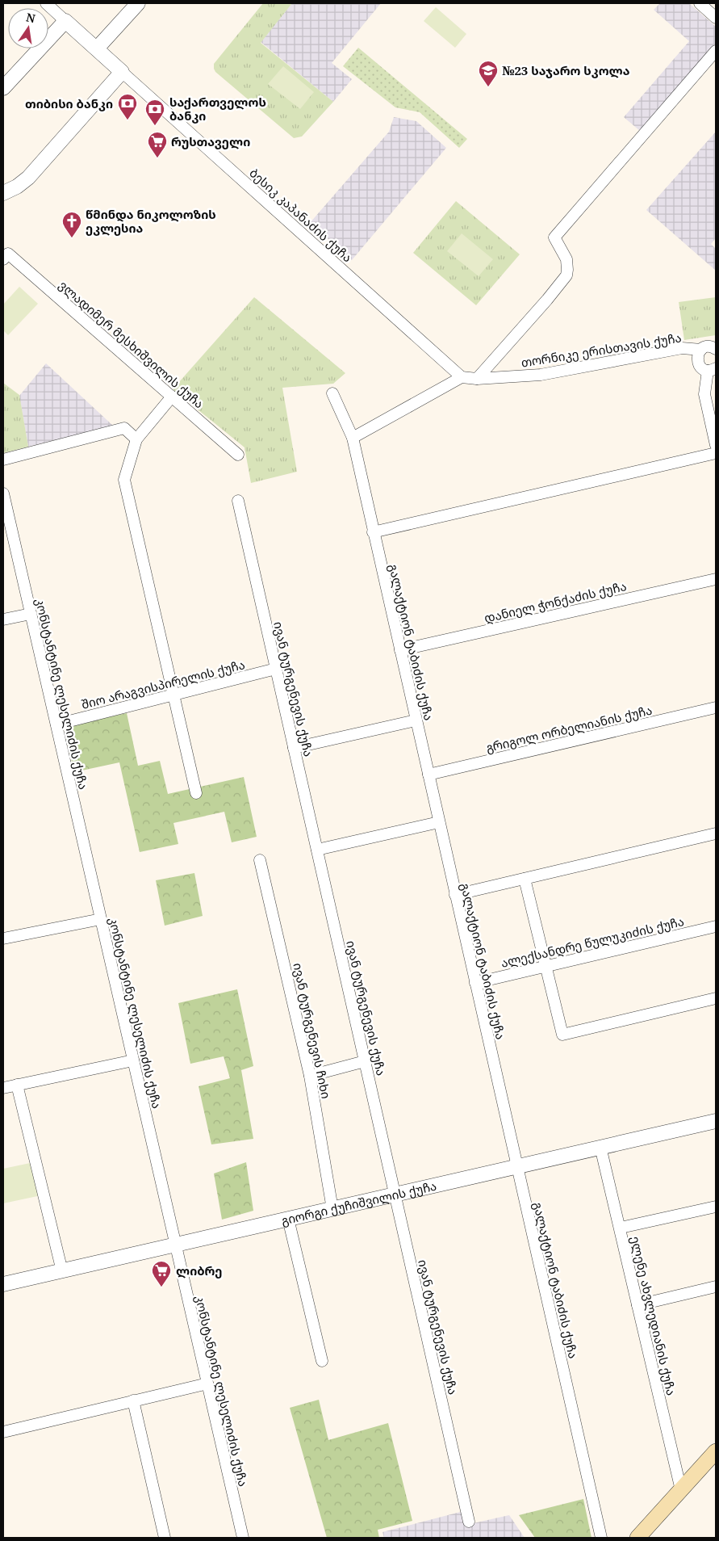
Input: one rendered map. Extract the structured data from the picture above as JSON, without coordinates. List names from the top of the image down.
{
  "streets": {
    "street": [
      "ბესიკ კაპანაძის ქუჩა",
      "ვლადიმერ მესხიშვილის ქუჩა",
      "თორნიკე ერისთავის ქუჩა",
      "დანიელ ჭონქაძის ქუჩა",
      "გალაქტიონ ტაბიძის ქუჩა",
      "შიო არაგვისპირელის ქუჩა",
      "ივან ტურგენევის ქუჩა",
      "კონსტანტინე ლესელიძის ქუჩა",
      "გრიგოლ ორბელიანის ქუჩა",
      "ალექსანდრე წულუკიძის ქუჩა",
      "ივან ტურგენევის ჩიხი",
      "გიორგი ქუჩიშვილის ქუჩა",
      "ელენე ახვლედიანის ქუჩა"
    ]
  },
  "crossings": [
    ["ბესიკ კაპანაძის ქუჩა", "თორნიკე ერისთავის ქუჩა"],
    ["დანიელ ჭონქაძის ქუჩა", "გალაქტიონ ტაბიძის ქუჩა"],
    ["გალაქტიონ ტაბიძის ქუჩა", "გრიგოლ ორბელიანის ქუჩა"],
    ["გალაქტიონ ტაბიძის ქუჩა", "ალექსანდრე წულუკიძის ქუჩა"],
    ["გალაქტიონ ტაბიძის ქუჩა", "გიორგი ქუჩიშვილის ქუჩა"],
    ["შიო არაგვისპირელის ქუჩა", "ივან ტურგენევის ქუჩა"],
    ["შიო არაგვისპირელის ქუჩა", "კონსტანტინე ლესელიძის ქუჩა"],
    ["ივან ტურგენევის ქუჩა", "გიორგი ქუჩიშვილის ქუჩა"],
    ["კონსტანტინე ლესელიძის ქუჩა", "გიორგი ქუჩიშვილის ქუჩა"],
    ["ივან ტურგენევის ჩიხი", "გიორგი ქუჩიშვილის ქუჩა"],
    ["გიორგი ქუჩიშვილის ქუჩა", "ელენე ახვლედიანის ქუჩა"]
  ],
  "places": {
    "school or university": ["№23 საჯარო სკოლა"],
    "bank": ["თიბისი ბანკი", "საქართველოს ბანკი"],
    "supermarket": ["რუსთაველი", "ლიბრე"],
    "church": ["წმინდა ნიკოლოზის ეკლესია"]
  },
  "north": "top"
}
